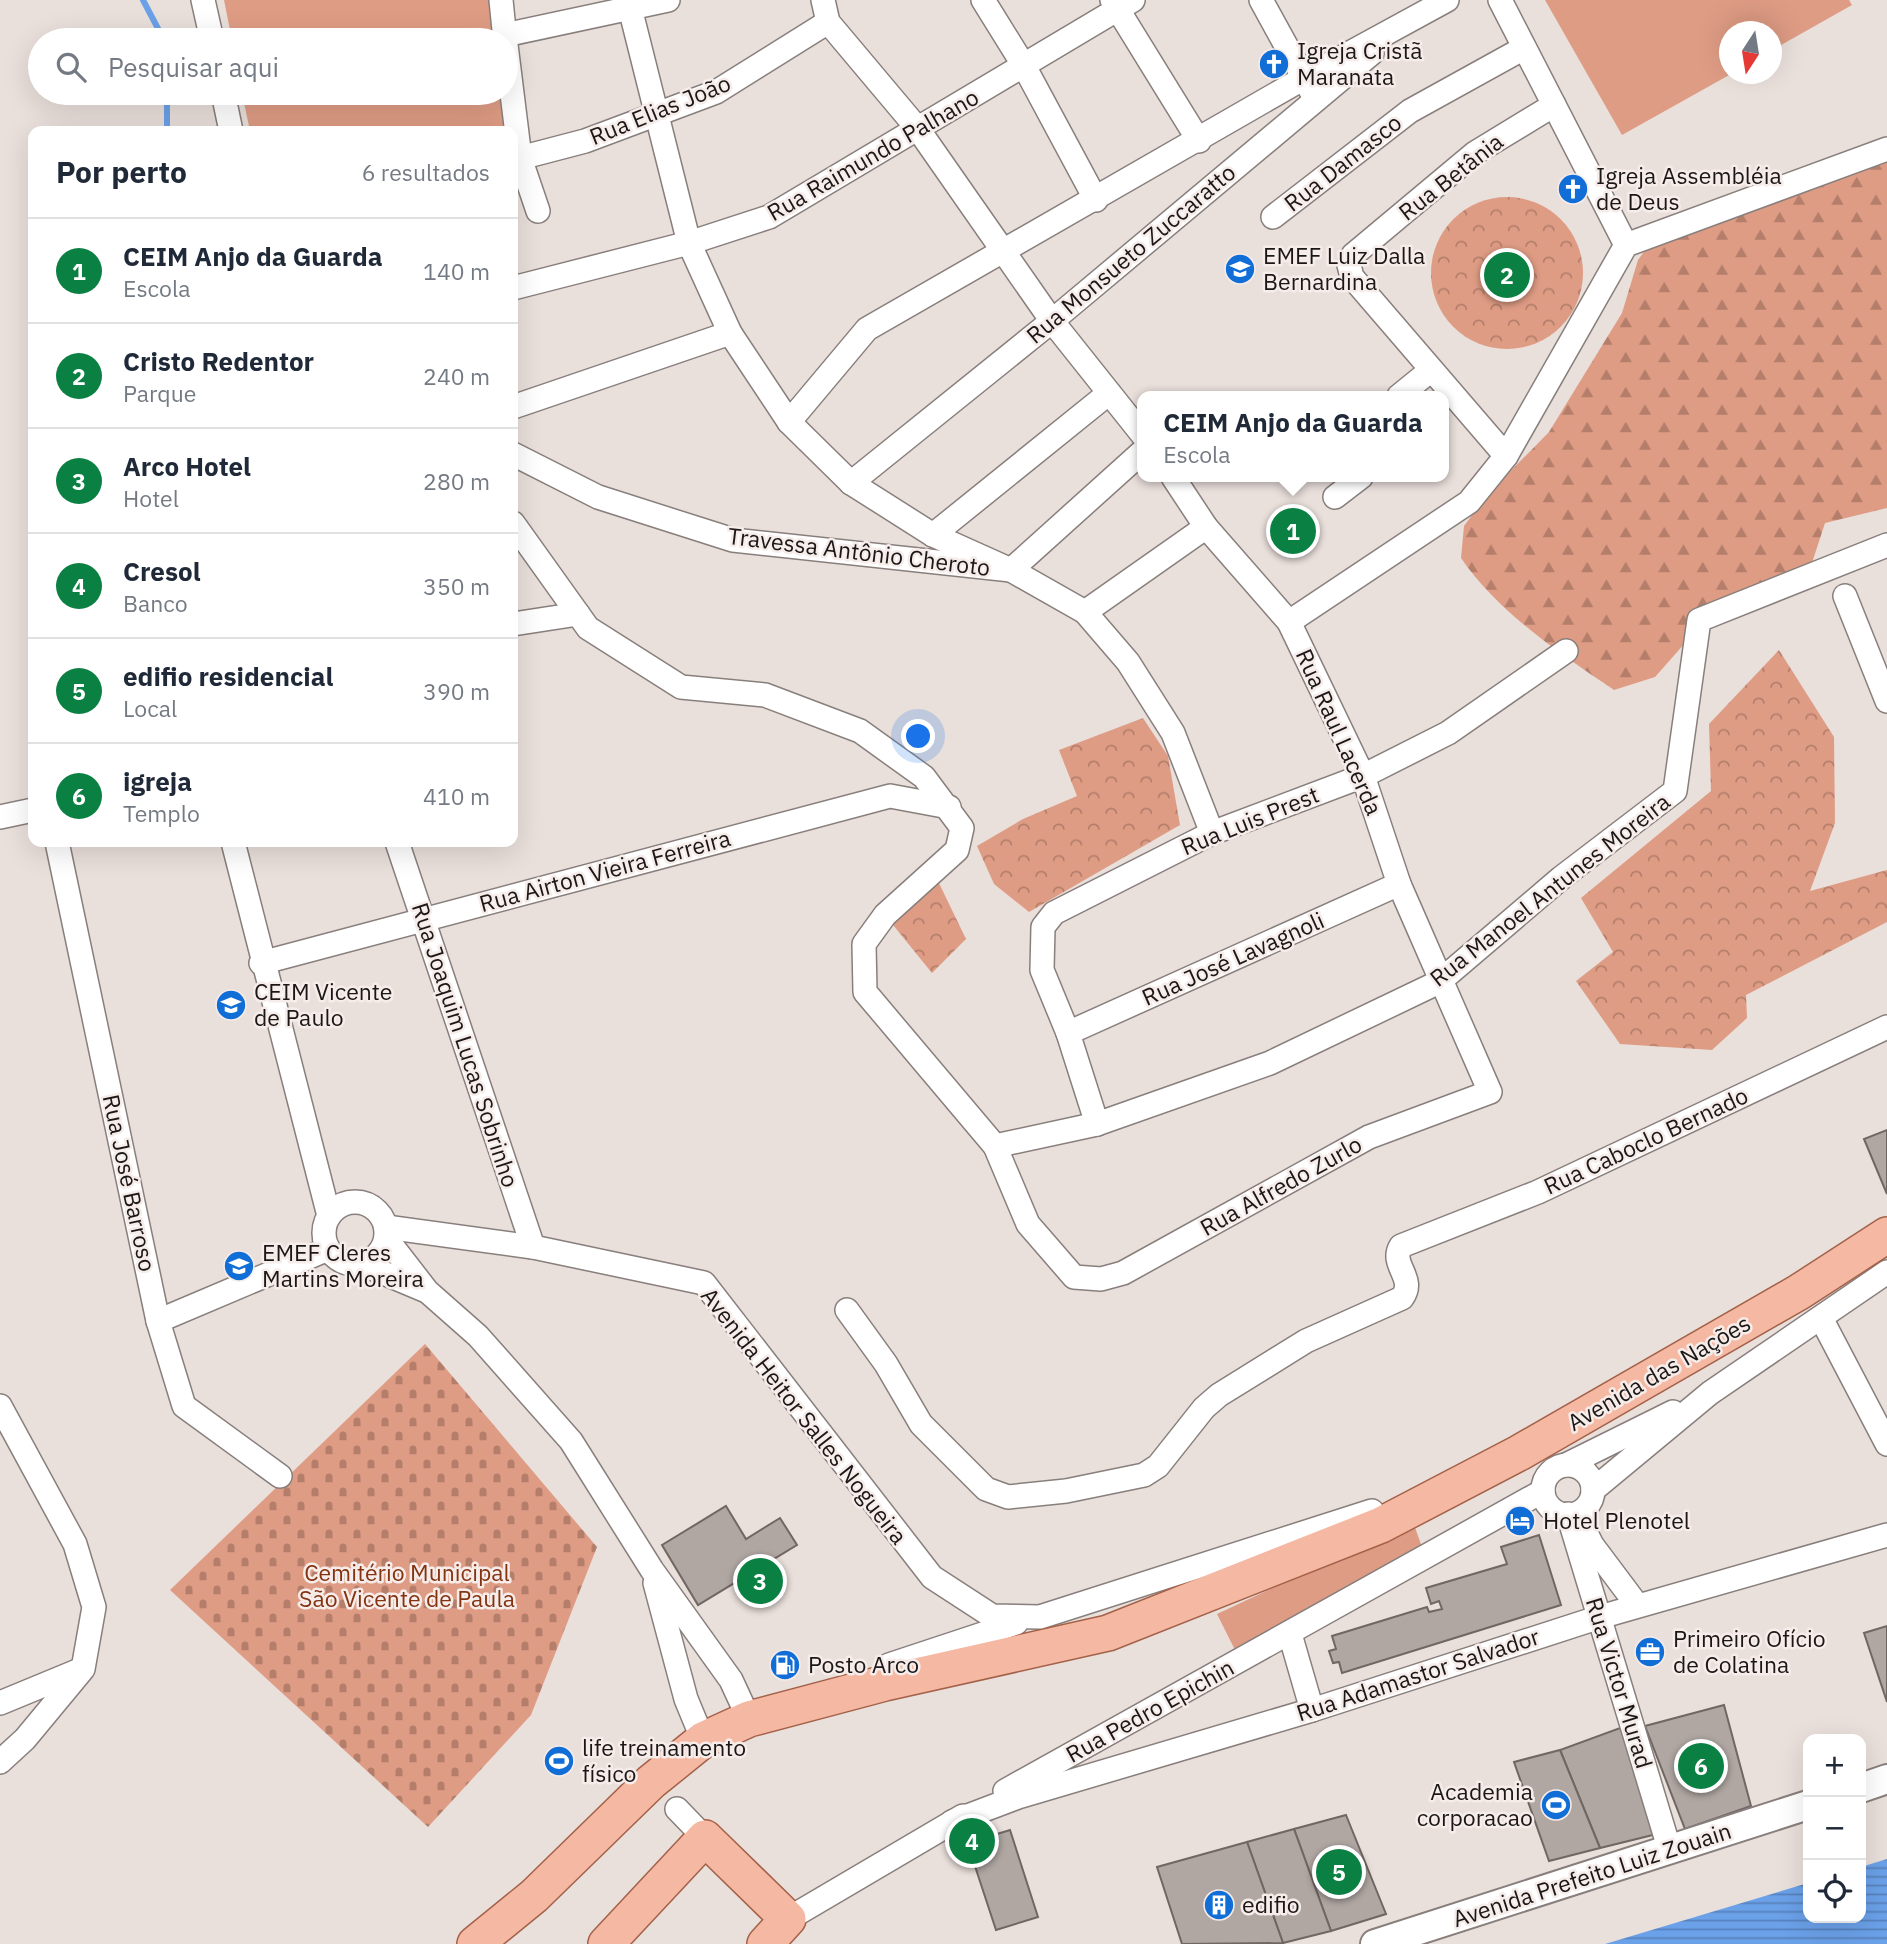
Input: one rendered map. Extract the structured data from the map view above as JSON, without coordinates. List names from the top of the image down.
{
  "streets": {
    "main road": ["Avenida das Nações"],
    "street": [
      "Rua Elias João",
      "Rua Raimundo Palhano",
      "Rua Damasco",
      "Rua Betânia",
      "Rua Monsueto Zuccaratto",
      "Travessa Antônio Cheroto",
      "Rua Raul Lacerda",
      "Rua Luis Prest",
      "Rua Airton Vieira Ferreira",
      "Rua Manoel Antunes Moreira",
      "Rua José Lavagnoli",
      "Rua Joaquim Lucas Sobrinho",
      "Rua Caboclo Bernado",
      "Rua José Barroso",
      "Rua Alfredo Zurlo",
      "Avenida Heitor Salles Nogueira",
      "Rua Adamastor Salvador",
      "Rua Victor Murad",
      "Rua Pedro Epichin",
      "Avenida Prefeito Luiz Zouain"
    ]
  },
  "crossings": [
    ["Rua Raul Lacerda", "Rua Luis Prest"],
    ["Rua Raul Lacerda", "Rua Manoel Antunes Moreira"],
    ["Rua Raul Lacerda", "Rua José Lavagnoli"],
    ["Rua Raul Lacerda", "Rua Alfredo Zurlo"],
    ["Rua Luis Prest", "Rua José Lavagnoli"],
    ["Rua Airton Vieira Ferreira", "Rua Joaquim Lucas Sobrinho"],
    ["Rua Manoel Antunes Moreira", "Rua Alfredo Zurlo"],
    ["Rua Joaquim Lucas Sobrinho", "Avenida Heitor Salles Nogueira"],
    ["Rua Adamastor Salvador", "Rua Victor Murad"],
    ["Rua Adamastor Salvador", "Rua Pedro Epichin"],
    ["Rua Victor Murad", "Rua Pedro Epichin"],
    ["Rua Victor Murad", "Avenida Prefeito Luiz Zouain"]
  ],
  "parks": ["Cemitério Municipal São Vicente de Paula"],
  "places": {
    "church": ["Igreja Cristã Maranata", "Igreja Assembléia de Deus"],
    "school or university": ["EMEF Luiz Dalla Bernardina", "CEIM Vicente de Paulo", "EMEF Cleres Martins Moreira"],
    "hotel": ["Hotel Plenotel"],
    "office": ["Primeiro Ofício de Colatina"],
    "fuel station": ["Posto Arco"],
    "sports": ["life treinamento físico", "Academia corporacao"],
    "building": ["edifio"]
  },
  "north": "bottom",
  "page": {
    "search": "Pesquisar aqui",
    "heading": ["Por perto", "6 resultados"],
    "list": [
      {
        "mark": "1",
        "name": "CEIM Anjo da Guarda",
        "note": "Escola",
        "value": "140 m"
      },
      {
        "mark": "2",
        "name": "Cristo Redentor",
        "note": "Parque",
        "value": "240 m"
      },
      {
        "mark": "3",
        "name": "Arco Hotel",
        "note": "Hotel",
        "value": "280 m"
      },
      {
        "mark": "4",
        "name": "Cresol",
        "note": "Banco",
        "value": "350 m"
      },
      {
        "mark": "5",
        "name": "edifio residencial",
        "note": "Local",
        "value": "390 m"
      },
      {
        "mark": "6",
        "name": "igreja",
        "note": "Templo",
        "value": "410 m"
      }
    ],
    "pins": [
      "2",
      "1",
      "3",
      "6",
      "4",
      "5"
    ],
    "popup": ["CEIM Anjo da Guarda", "Escola"],
    "map_buttons": ["+", "−"]
  }
}
